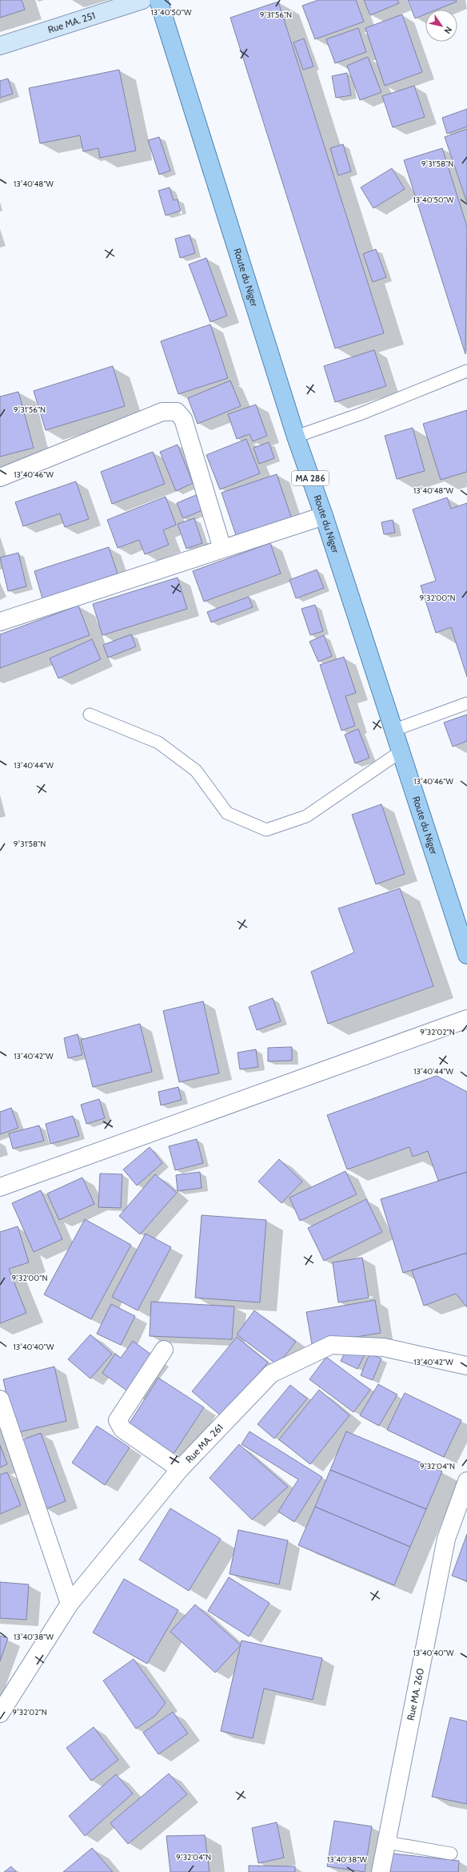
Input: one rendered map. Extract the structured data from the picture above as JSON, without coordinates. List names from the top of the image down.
{
  "streets": {
    "main road": ["Route du Niger", "MA 286"],
    "street": ["Rue MA. 251", "Rue MA. 261", "Rue MA. 260"]
  },
  "north": "bottom right",
  "coordinates": [
    "13°40'50\"W",
    "9°31'56\"N",
    "9°31'58\"N",
    "13°40'48\"W",
    "13°40'46\"W",
    "9°32'00\"N",
    "13°40'44\"W",
    "9°32'02\"N",
    "13°40'42\"W",
    "13°40'40\"W",
    "9°32'04\"N",
    "13°40'38\"W"
  ]
}
